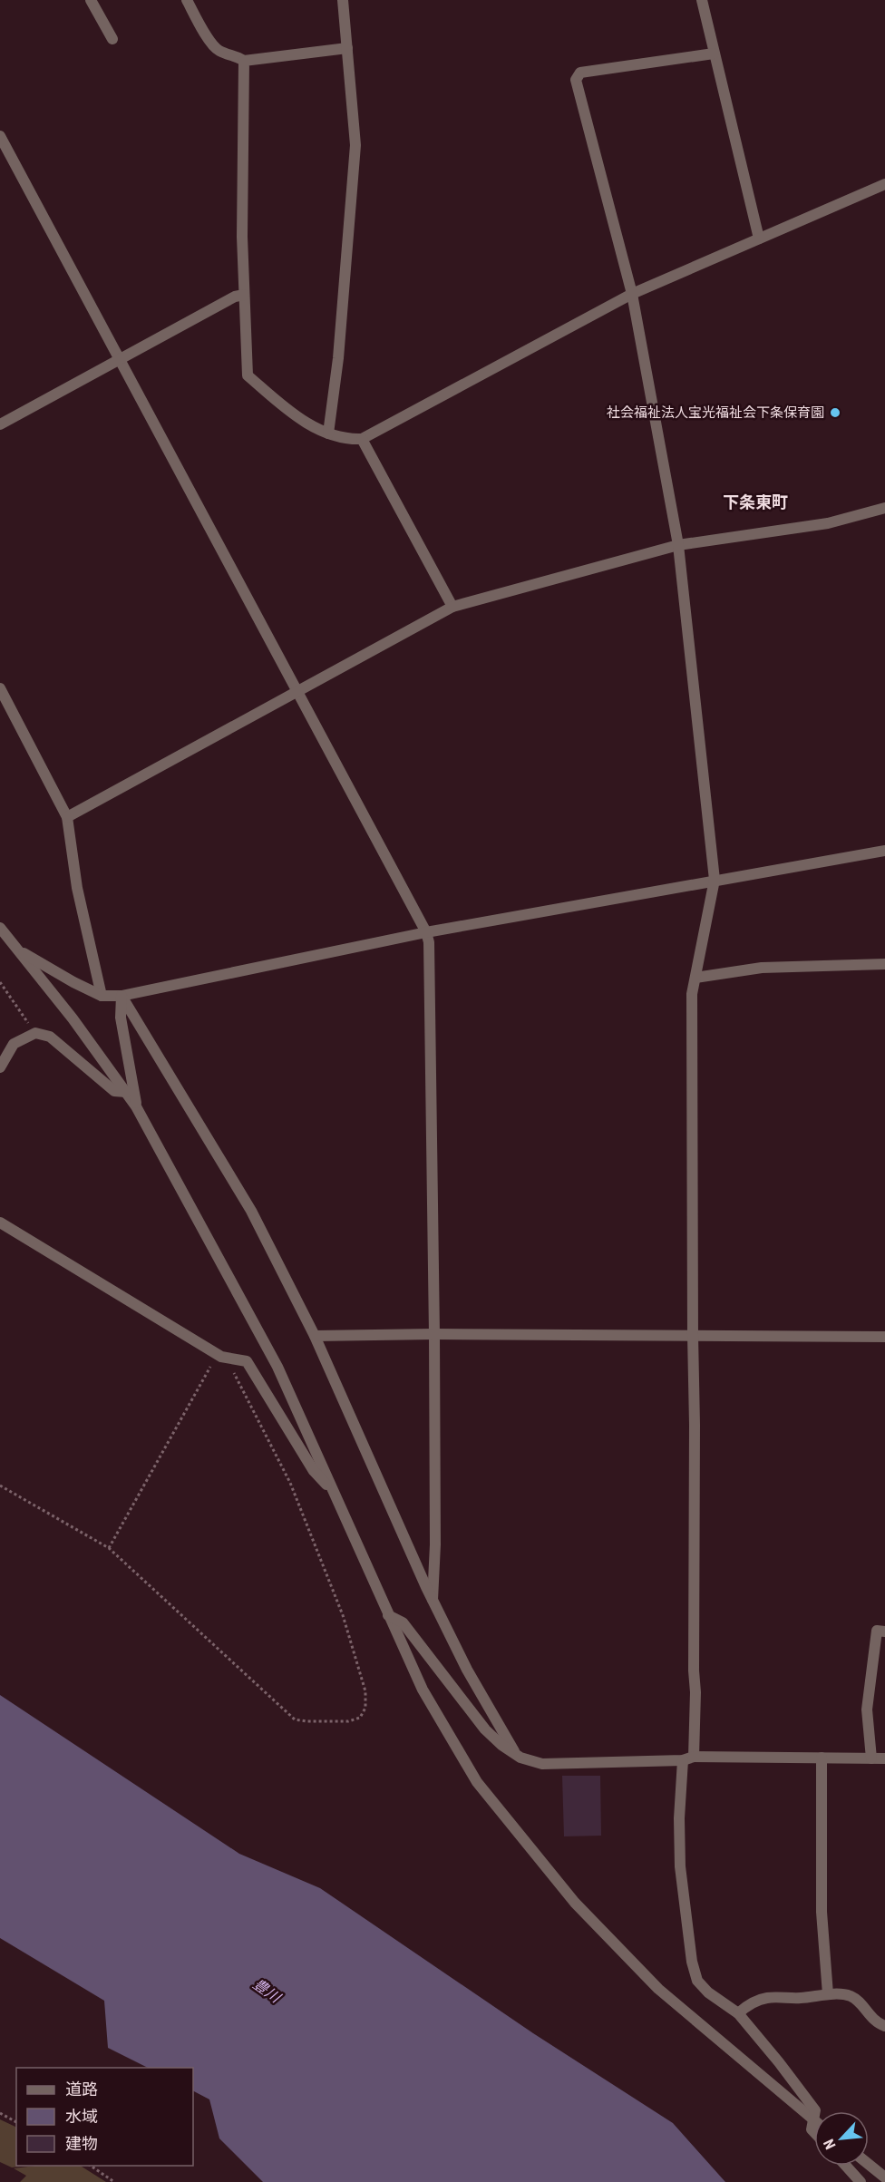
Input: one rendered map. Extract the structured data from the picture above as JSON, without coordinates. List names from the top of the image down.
{
  "districts": ["下条東町"],
  "water": ["豊川"],
  "places": ["社会福祉法人宝光福祉会下条保育園"],
  "legend": ["道路", "水域", "建物"],
  "north": "bottom left"
}
